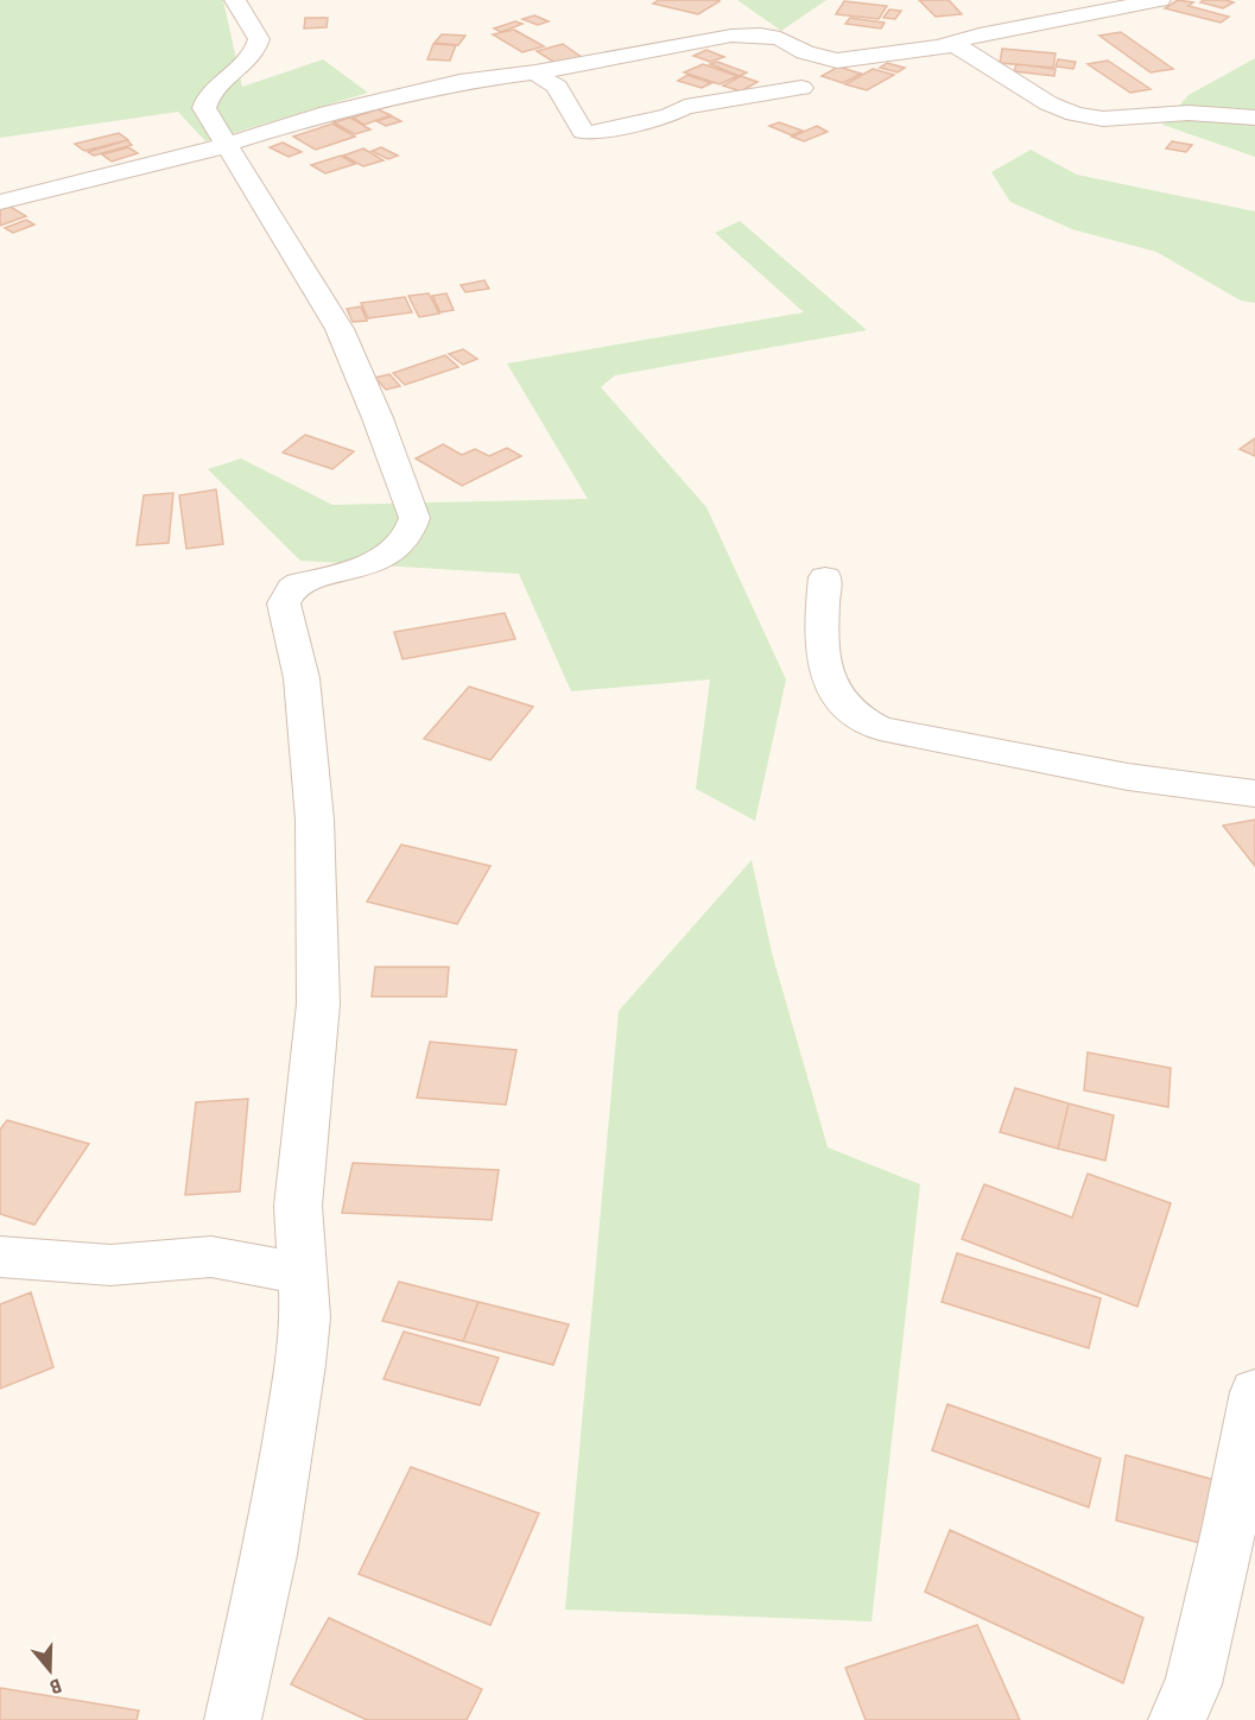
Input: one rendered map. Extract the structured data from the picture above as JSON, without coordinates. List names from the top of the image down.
{
  "north": "bottom"
}
